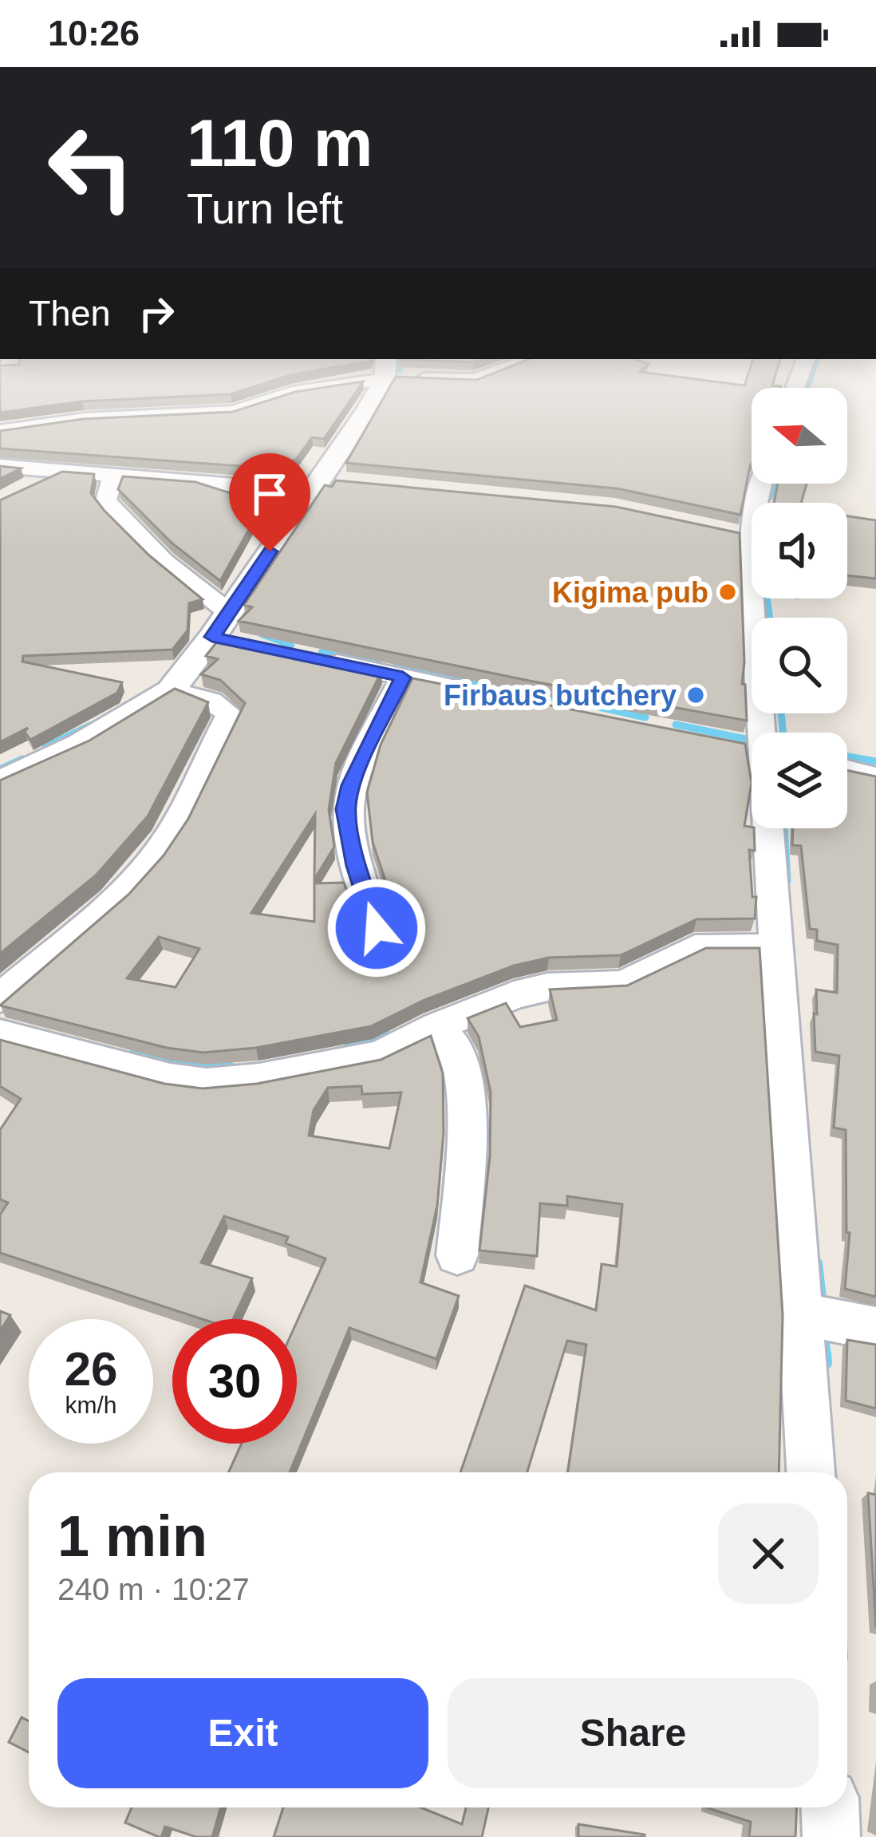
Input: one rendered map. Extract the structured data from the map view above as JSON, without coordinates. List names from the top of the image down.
{
  "places": ["Kigima pub", "Firbaus butchery"],
  "north": "left",
  "page": {
    "status": "10:26",
    "turn": ["110 m", "Turn left"],
    "then": "Then",
    "speed": "26 km/h",
    "limit": "30",
    "heading": ["1 min", "240 m · 10:27"],
    "buttons": ["Exit", "Share"]
  }
}
